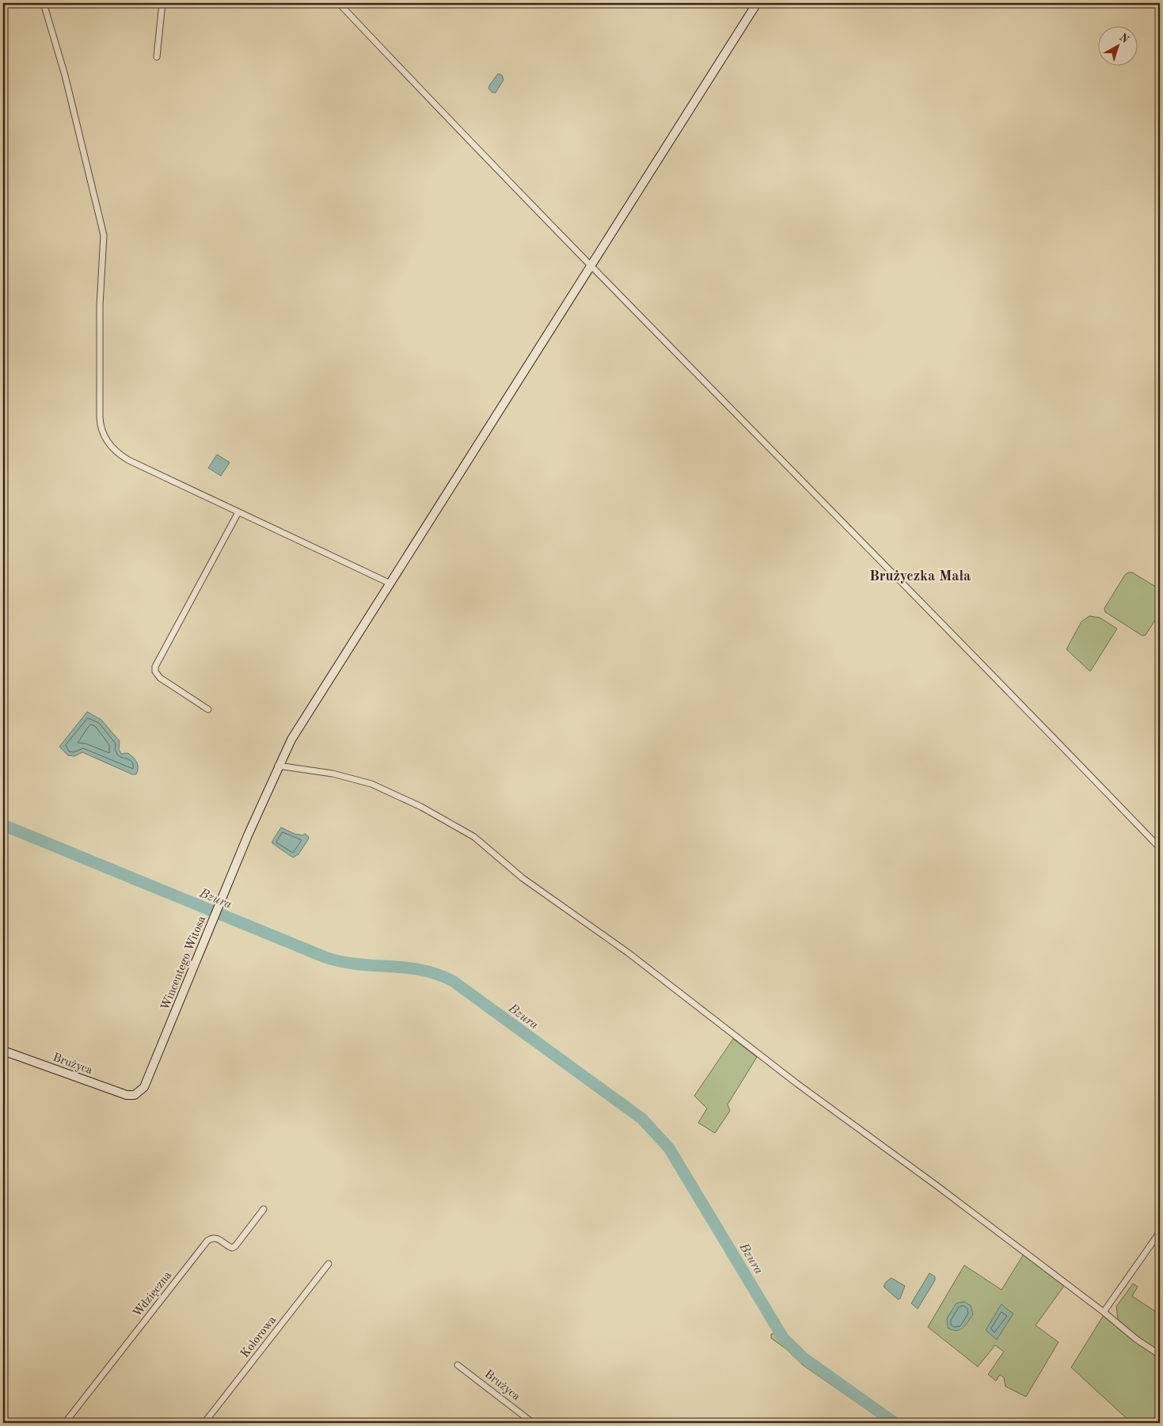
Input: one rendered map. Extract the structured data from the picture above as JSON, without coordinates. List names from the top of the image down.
{
  "streets": {
    "street": [
      "Wincentego Witosa",
      "Brużyca",
      "Wdzięczna",
      "Kolorowa"
    ]
  },
  "crossings": [
    ["Wincentego Witosa", "Brużyca"]
  ],
  "districts": ["Brużyczka Mała"],
  "water": ["Bzura"],
  "north": "top right"
}
